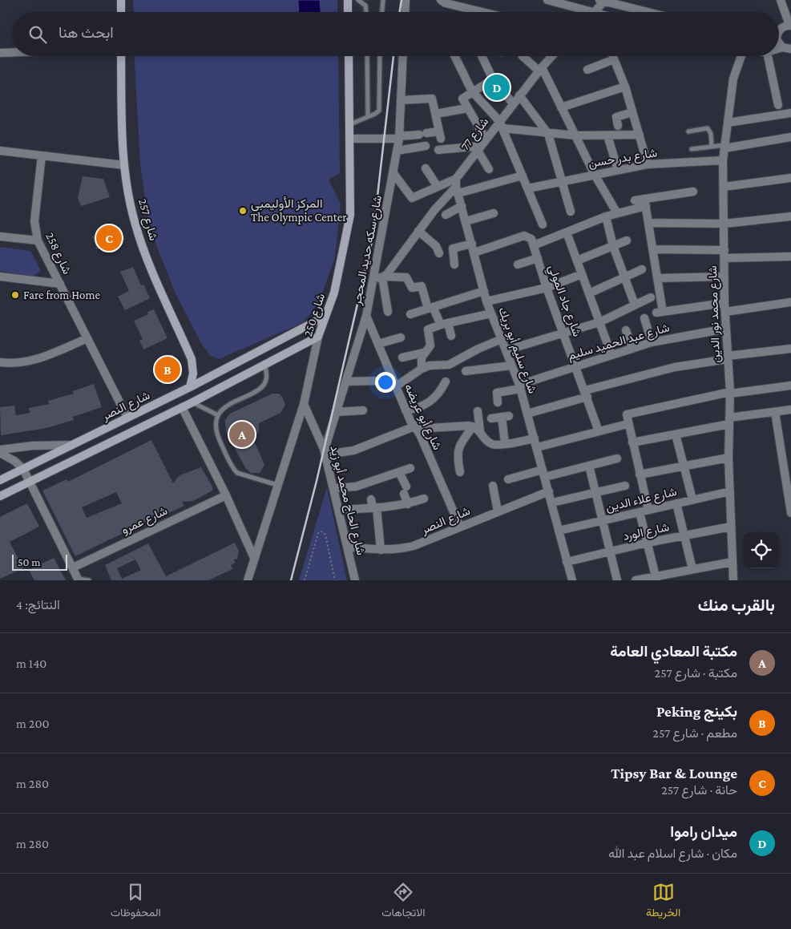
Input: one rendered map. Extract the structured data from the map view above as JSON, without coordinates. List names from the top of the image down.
{
  "streets": {
    "street": [
      "شارع 77",
      "شارع بدر حسن",
      "شارع 257",
      "شارع سكه حديد المحجر",
      "شارع 258",
      "شارع جاد المولي",
      "شارع محمد نور الدين",
      "شارع 250",
      "شارع عبد الحميد سليم",
      "شارع سليم أبو بريك",
      "شارع النصر",
      "شارع أبو عريضه",
      "شارع علاء الدين",
      "شارع الحاج محمد أبو زيد",
      "شارع عمرو",
      "شارع الورد"
    ]
  },
  "crossings": [
    ["شارع 77", "شارع سليم أبو بريك"],
    ["شارع بدر حسن", "شارع محمد نور الدين"],
    ["شارع 257", "شارع النصر"],
    ["شارع سكه حديد المحجر", "شارع أبو عريضه"],
    ["شارع سكه حديد المحجر", "شارع الحاج محمد أبو زيد"],
    ["شارع 258", "شارع النصر"],
    ["شارع جاد المولي", "شارع عبد الحميد سليم"],
    ["شارع محمد نور الدين", "شارع عبد الحميد سليم"],
    ["شارع محمد نور الدين", "شارع علاء الدين"],
    ["شارع محمد نور الدين", "شارع الورد"],
    ["شارع 250", "شارع النصر"],
    ["شارع 250", "شارع الحاج محمد أبو زيد"],
    ["شارع عبد الحميد سليم", "شارع سليم أبو بريك"],
    ["شارع سليم أبو بريك", "شارع النصر"],
    ["شارع سليم أبو بريك", "شارع علاء الدين"],
    ["شارع سليم أبو بريك", "شارع الورد"],
    ["شارع النصر", "شارع أبو عريضه"],
    ["شارع النصر", "شارع الحاج محمد أبو زيد"]
  ],
  "places": ["المركز الأوليمبى The Olympic Center", "Fare from Home"],
  "scale_bar": "50 m",
  "page": {
    "search": "ابحث هنا",
    "pins": [
      "D",
      "C",
      "B",
      "A"
    ],
    "scale": "50 m",
    "heading": ["بالقرب منك", "النتائج: 4"],
    "list": [
      {
        "mark": "A",
        "name": "مكتبة المعادي العامة",
        "note": "مكتبة · شارع 257",
        "value": "140 m"
      },
      {
        "mark": "B",
        "name": "بكينج Peking",
        "note": "مطعم · شارع 257",
        "value": "200 m"
      },
      {
        "mark": "C",
        "name": "Tipsy Bar & Lounge",
        "note": "حانة · شارع 257",
        "value": "280 m"
      },
      {
        "mark": "D",
        "name": "ميدان راموا",
        "note": "مكان · شارع اسلام عبد الله",
        "value": "280 m"
      }
    ],
    "nav": ["الخريطة", "الاتجاهات", "المحفوظات"]
  }
}
